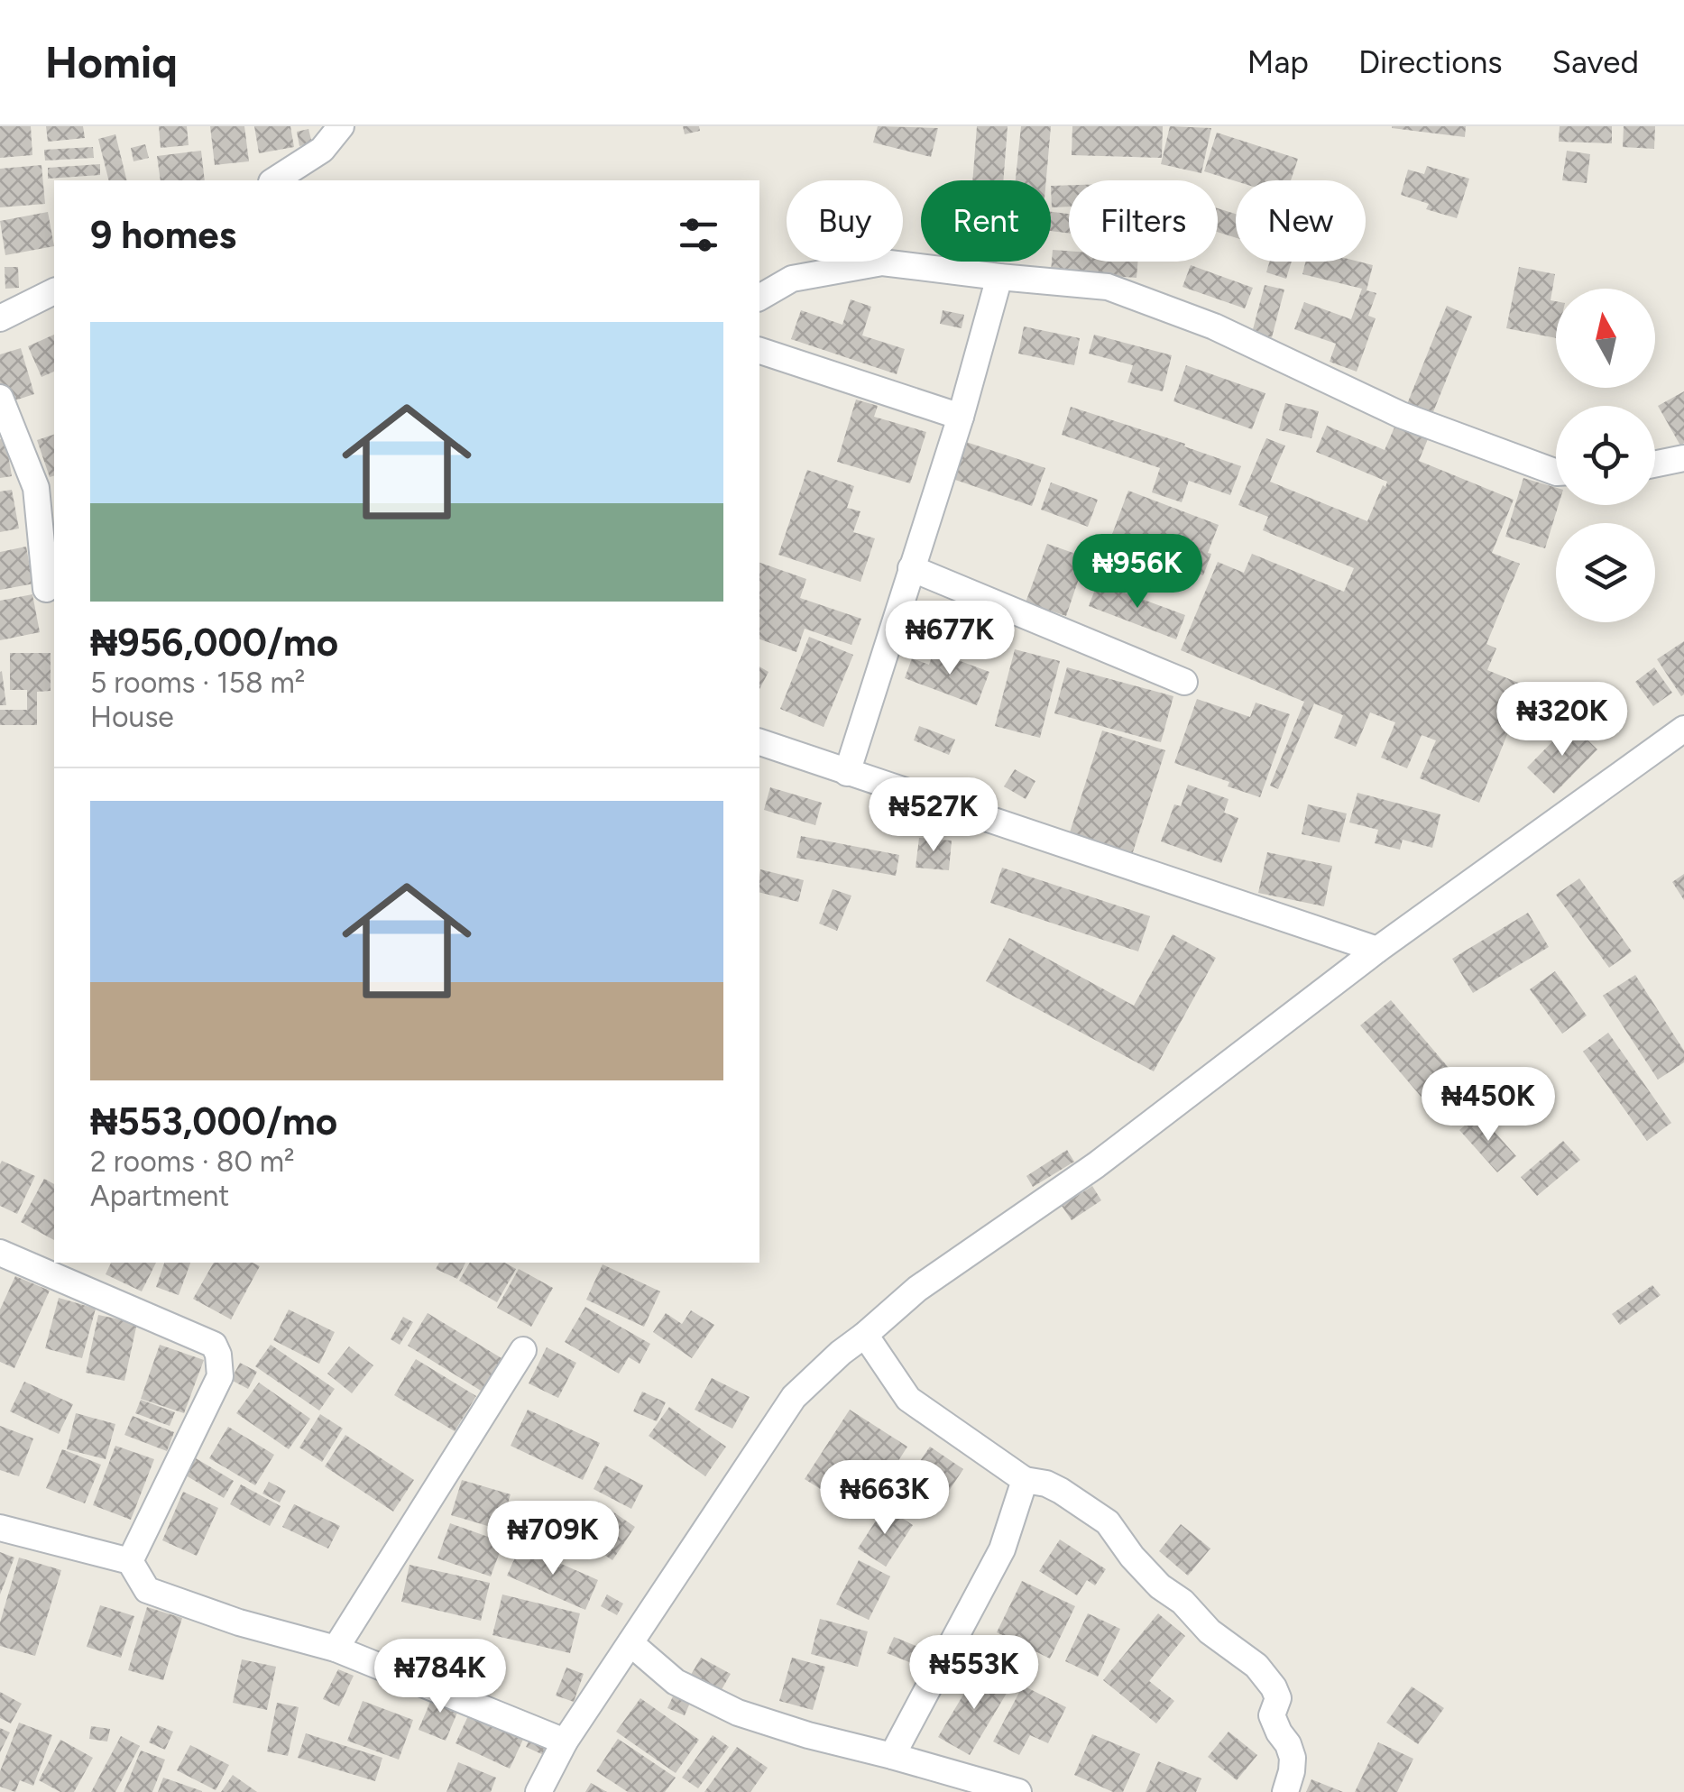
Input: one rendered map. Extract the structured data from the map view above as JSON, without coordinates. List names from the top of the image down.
{
  "north": "top",
  "page": {
    "header": "Homiq",
    "nav": ["Map", "Directions", "Saved"],
    "chip": [
      "Buy",
      "Rent",
      "Filters",
      "New"
    ],
    "heading": "9 homes",
    "list": [
      {
        "name": "₦956,000/mo",
        "note": "5 rooms · 158 m² · House"
      },
      {
        "name": "₦553,000/mo",
        "note": "2 rooms · 80 m² · Apartment"
      }
    ],
    "price": [
      "₦956K",
      "₦677K",
      "₦320K",
      "₦527K",
      "₦450K",
      "₦663K",
      "₦709K",
      "₦553K",
      "₦784K"
    ]
  }
}
